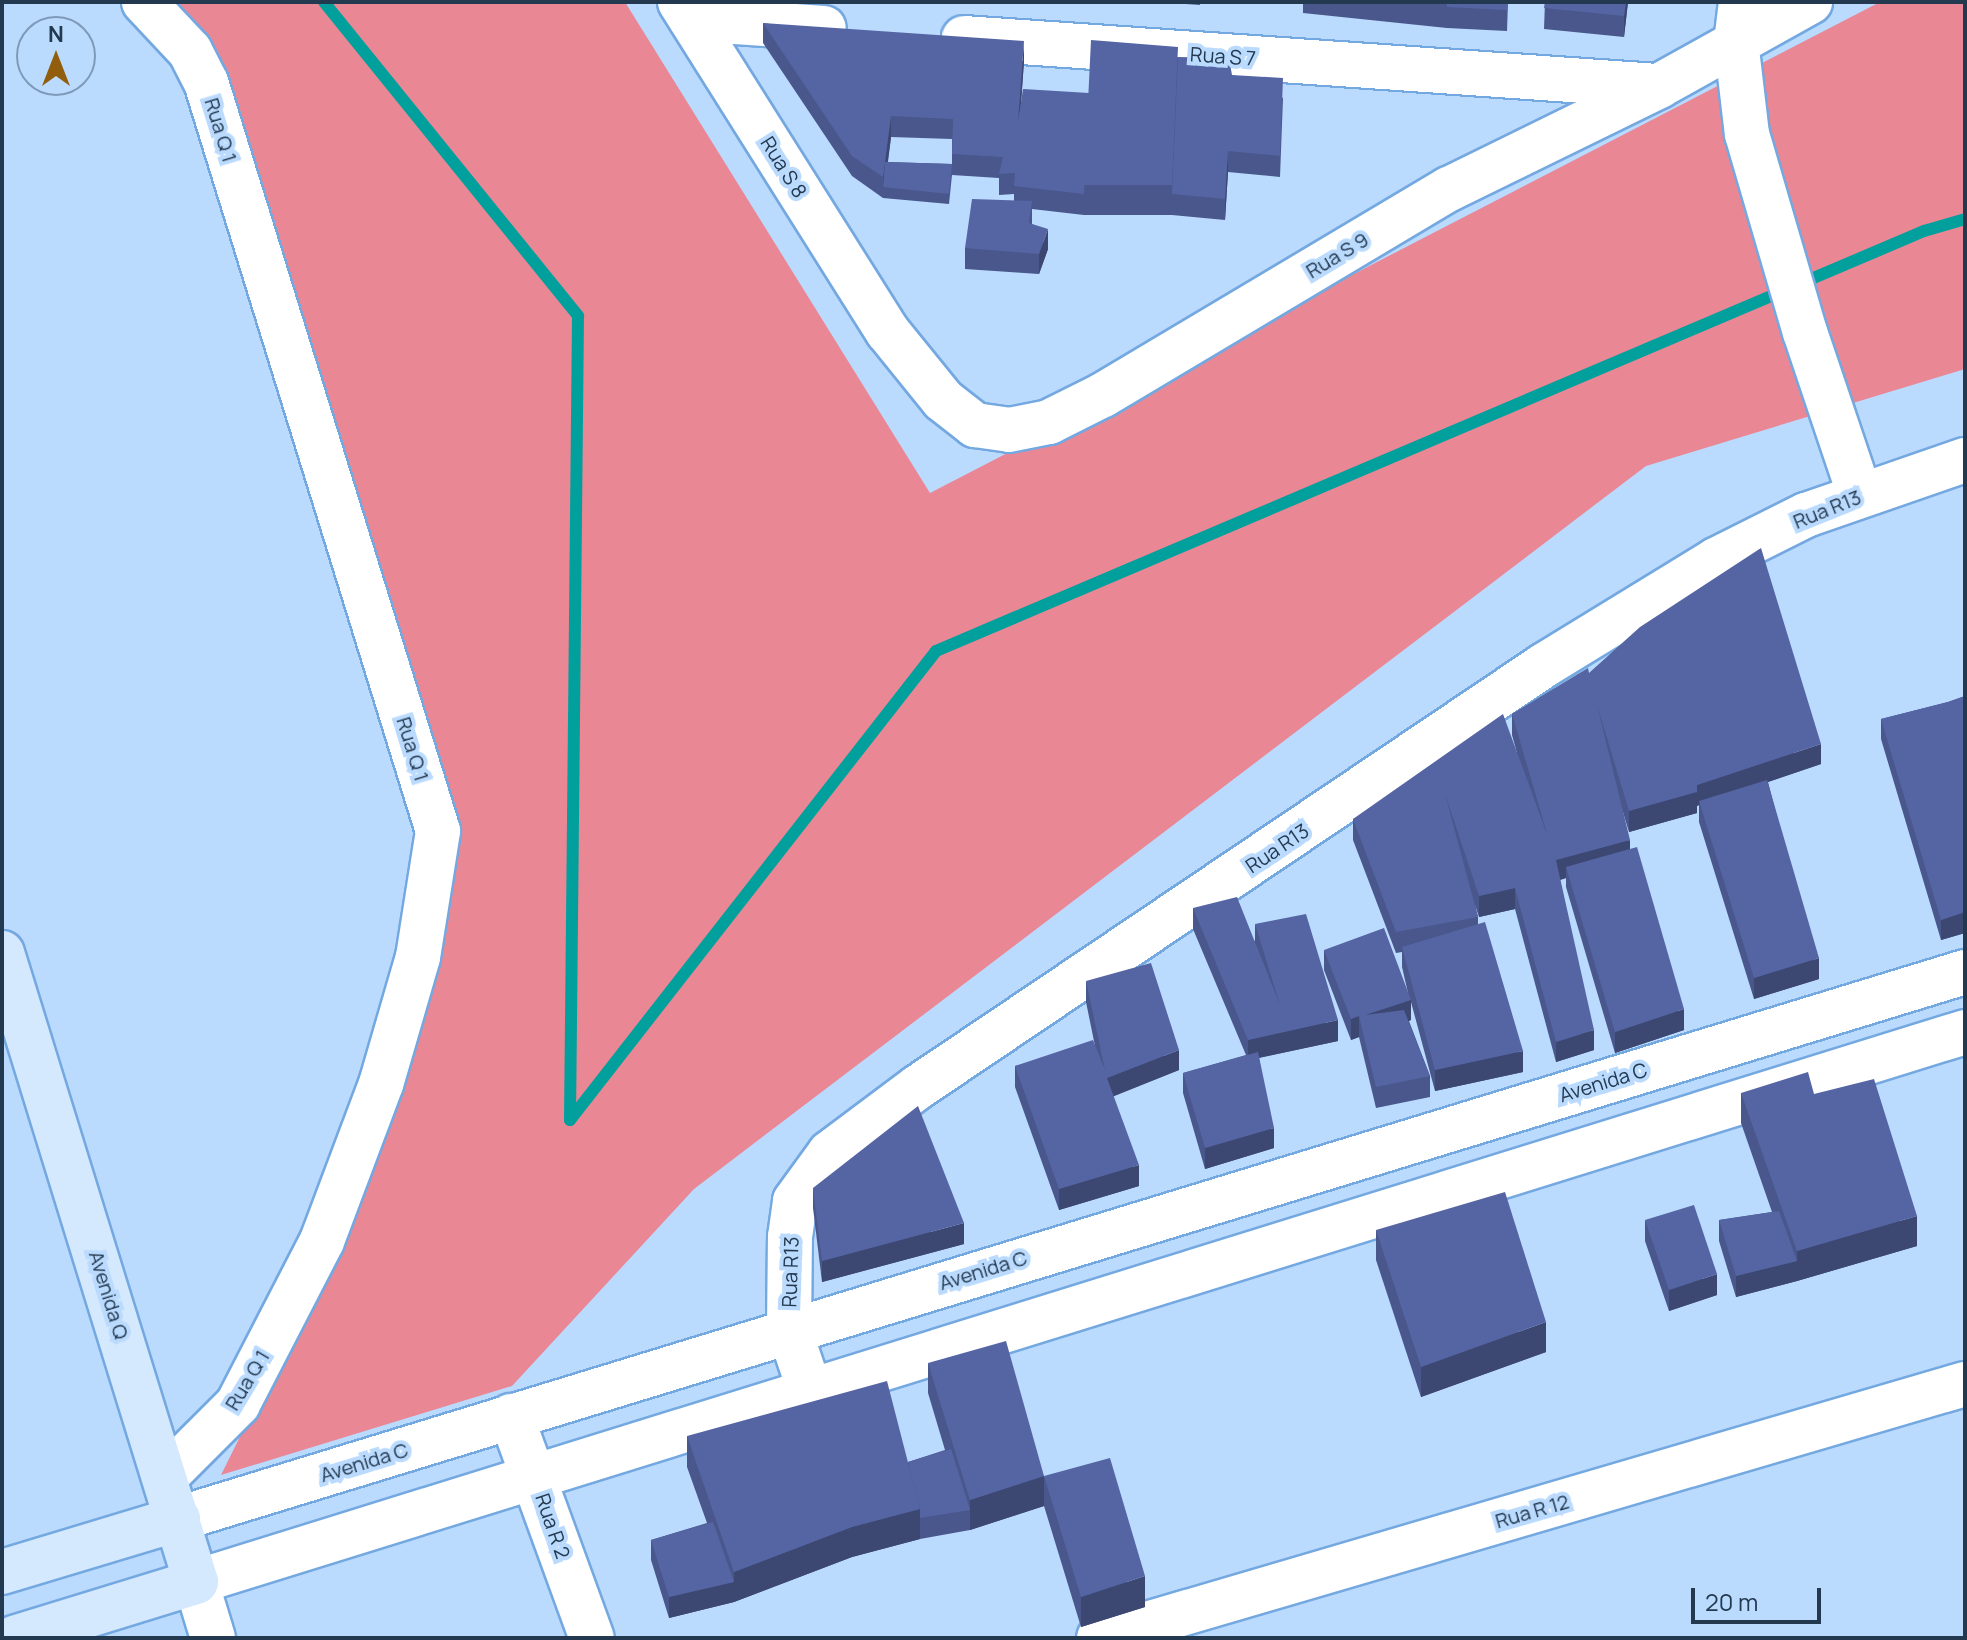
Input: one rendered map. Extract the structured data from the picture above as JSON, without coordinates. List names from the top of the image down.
{
  "streets": {
    "street": [
      "Rua S 7",
      "Rua Q 1",
      "Rua S 8",
      "Rua S 9",
      "Rua R13",
      "Avenida C",
      "Avenida Q",
      "Rua R 12",
      "Rua R 2"
    ]
  },
  "crossings": [
    ["Rua S 7", "Rua S 9"],
    ["Rua Q 1", "Avenida Q"],
    ["Rua S 8", "Rua S 9"],
    ["Rua R13", "Avenida C"],
    ["Avenida C", "Avenida Q"],
    ["Avenida C", "Rua R 2"]
  ],
  "scale_bar": "20 m",
  "north": "top"
}
